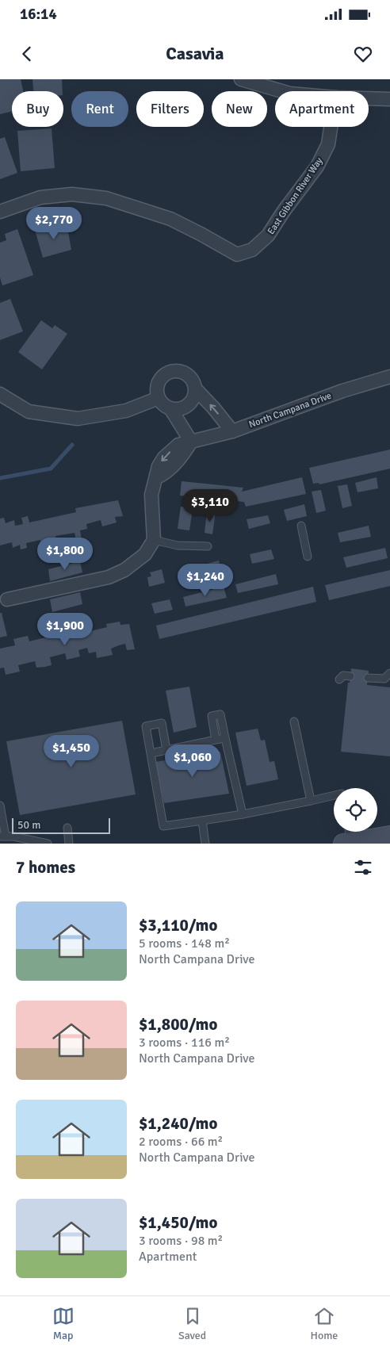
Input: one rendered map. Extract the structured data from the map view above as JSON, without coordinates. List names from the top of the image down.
{
  "streets": {
    "street": ["East Gibbon River Way", "North Campana Drive"]
  },
  "scale_bar": "50 m",
  "page": {
    "status": "16:14",
    "header": "Casavia",
    "chip": [
      "Buy",
      "Rent",
      "Filters",
      "New",
      "Apartment"
    ],
    "price": [
      "$2,770",
      "$3,110",
      "$1,800",
      "$1,240",
      "$1,900",
      "$1,450",
      "$1,060"
    ],
    "scale": "50 m",
    "heading": "7 homes",
    "list": [
      {
        "name": "$3,110/mo",
        "note": "5 rooms · 148 m² · North Campana Drive"
      },
      {
        "name": "$1,800/mo",
        "note": "3 rooms · 116 m² · North Campana Drive"
      },
      {
        "name": "$1,240/mo",
        "note": "2 rooms · 66 m² · North Campana Drive"
      },
      {
        "name": "$1,450/mo",
        "note": "3 rooms · 98 m² · Apartment"
      }
    ],
    "tabs": ["Map", "Saved", "Home"]
  }
}
